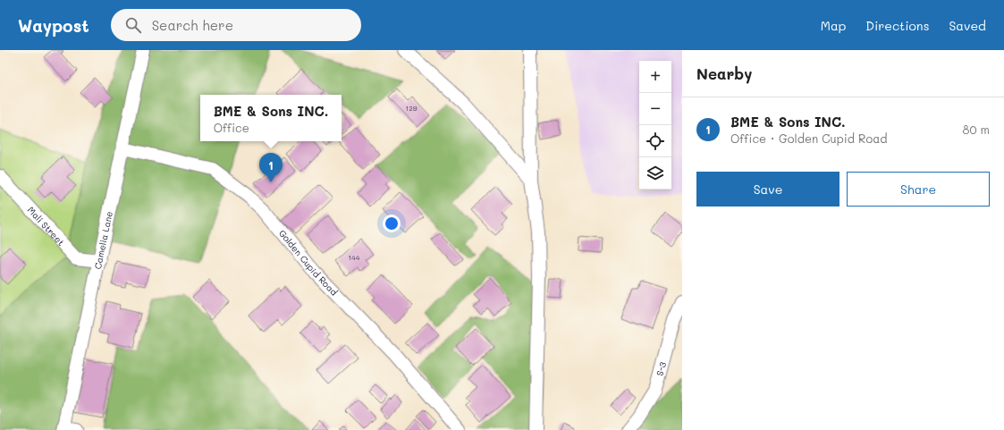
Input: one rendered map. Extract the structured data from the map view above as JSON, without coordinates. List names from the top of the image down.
{
  "streets": {
    "street": [
      "Mali Street",
      "Camelia Lane",
      "Golden Cupid Road",
      "S-3"
    ]
  },
  "crossings": [
    ["Mali Street", "Camelia Lane"],
    ["Camelia Lane", "Golden Cupid Road"]
  ],
  "house_numbers": ["129", "144"],
  "page": {
    "header": "Waypost",
    "search": "Search here",
    "nav": ["Map", "Directions", "Saved"],
    "heading": "Nearby",
    "map_buttons": ["+", "−"],
    "popup": ["BME & Sons INC.", "Office"],
    "list": [
      {
        "mark": "1",
        "name": "BME & Sons INC.",
        "note": "Office · Golden Cupid Road",
        "value": "80 m"
      }
    ],
    "pins": "1",
    "buttons": ["Save", "Share"]
  }
}
